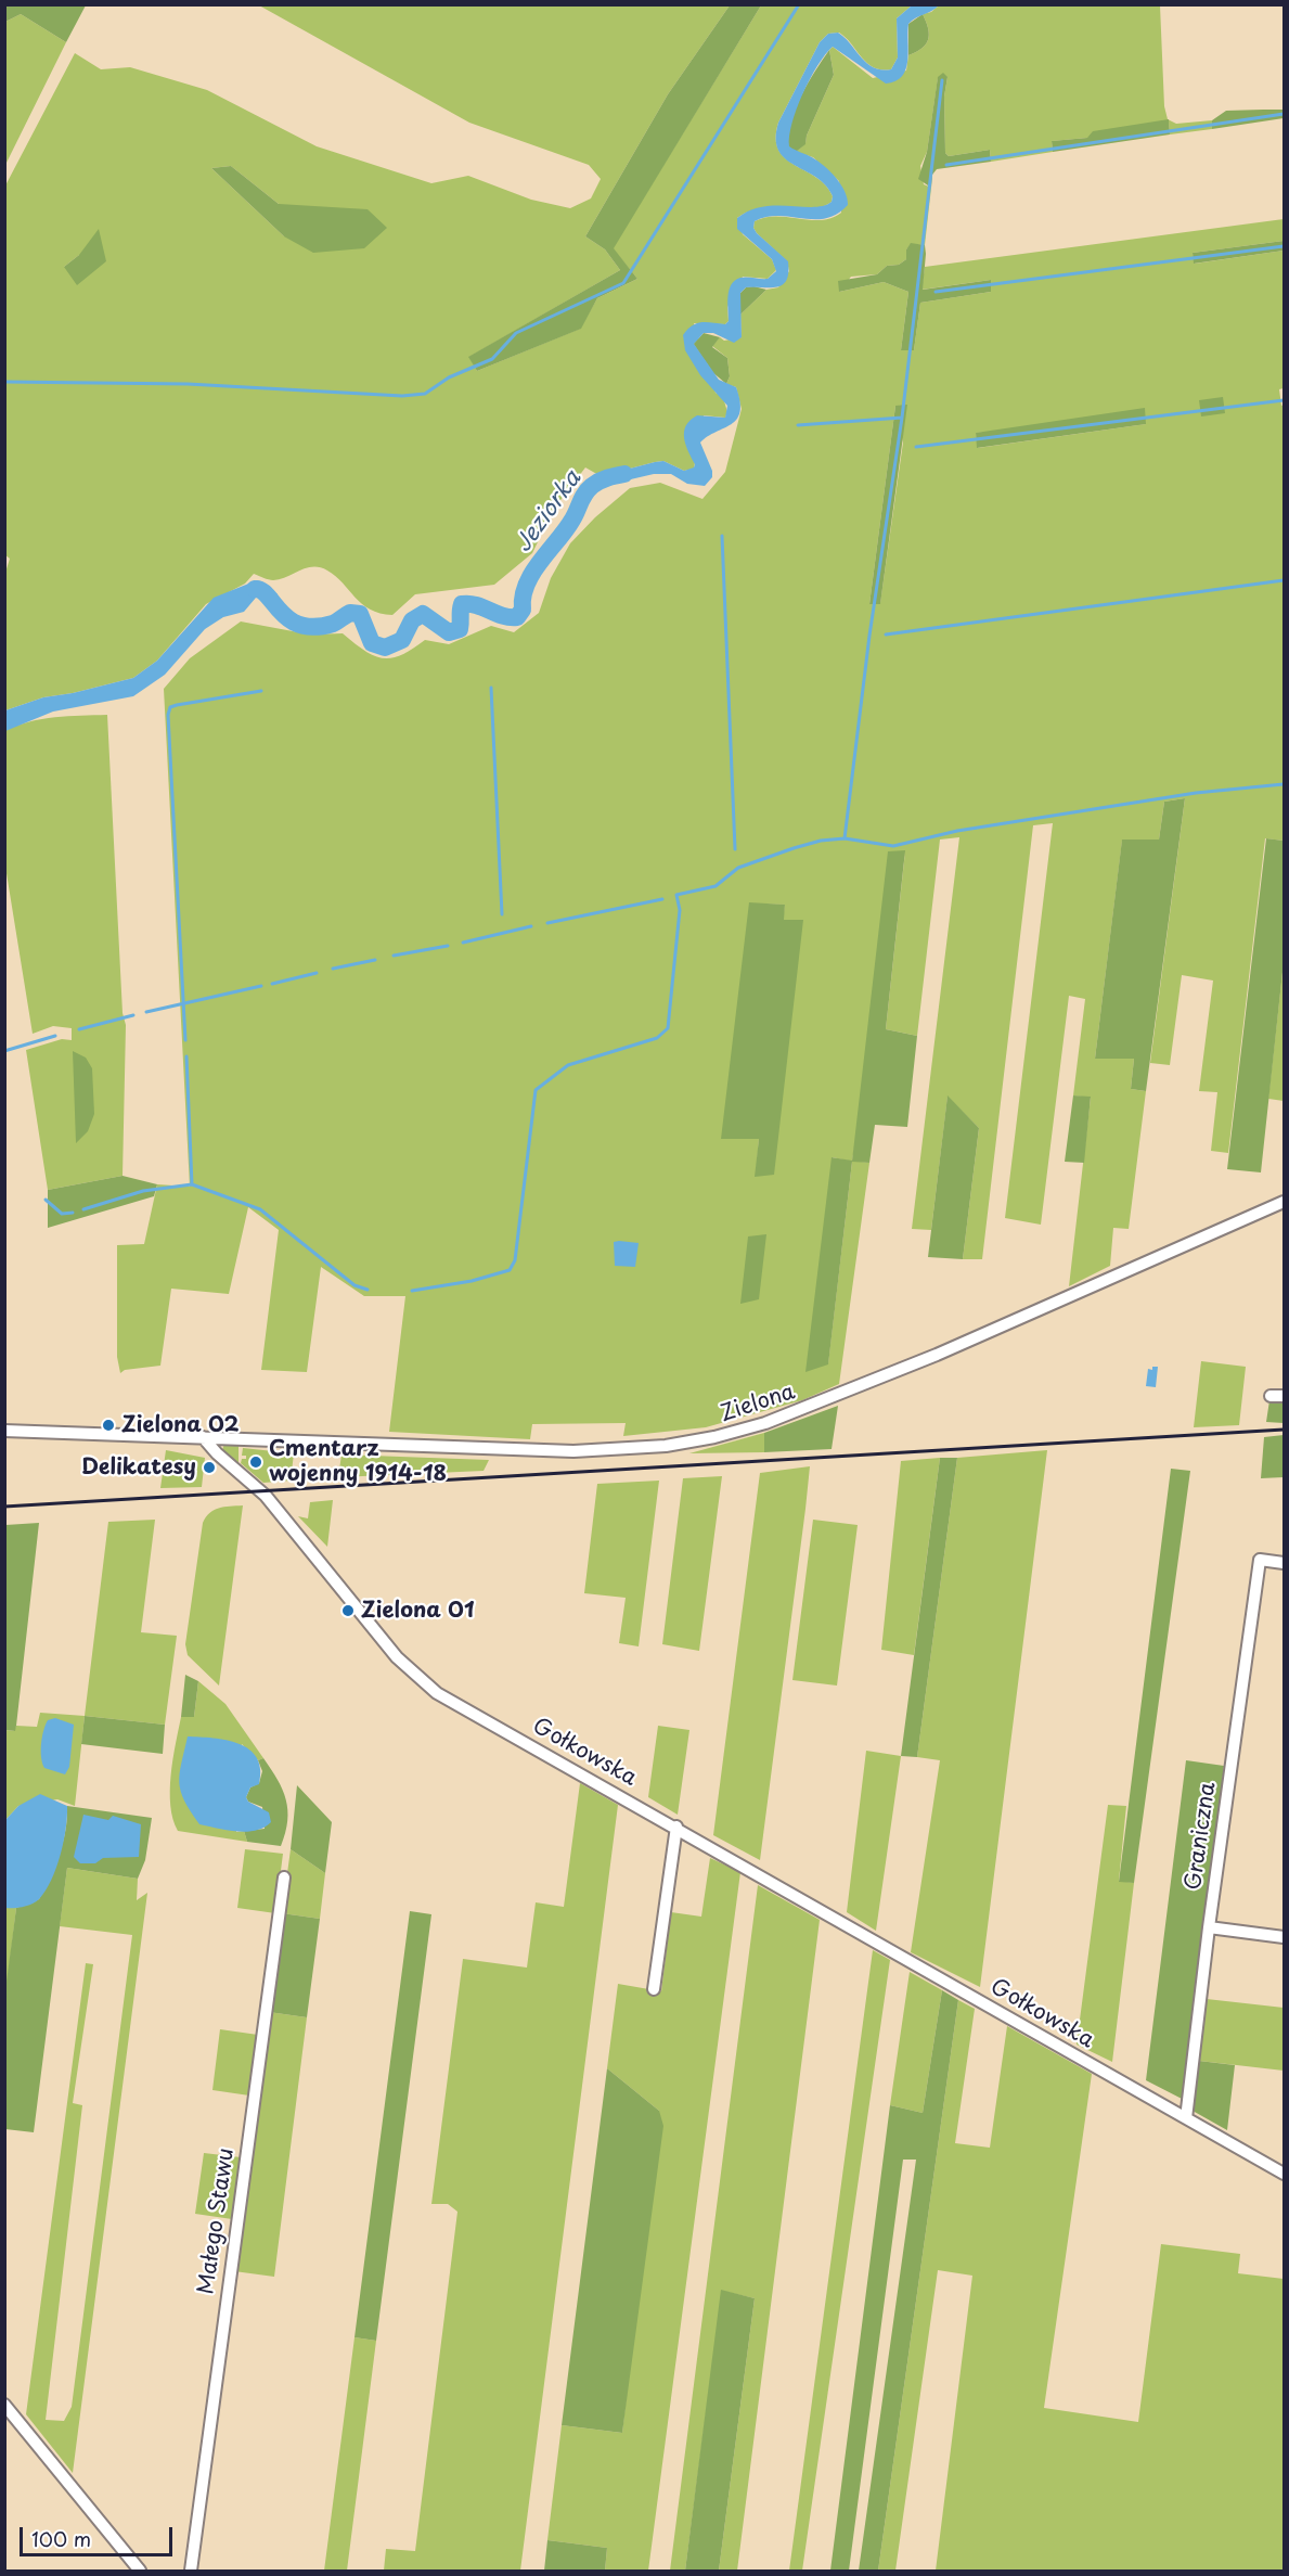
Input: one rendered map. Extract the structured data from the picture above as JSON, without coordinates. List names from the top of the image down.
{
  "streets": {
    "street": [
      "Zielona",
      "Gołkowska",
      "Graniczna",
      "Małego Stawu"
    ]
  },
  "crossings": [
    ["Zielona", "Gołkowska"],
    ["Gołkowska", "Graniczna"]
  ],
  "water": ["Jeziorka"],
  "places": [
    "Zielona 02",
    "Cmentarz wojenny 1914-18",
    "Delikatesy",
    "Zielona 01"
  ],
  "scale_bar": "100 m"
}
